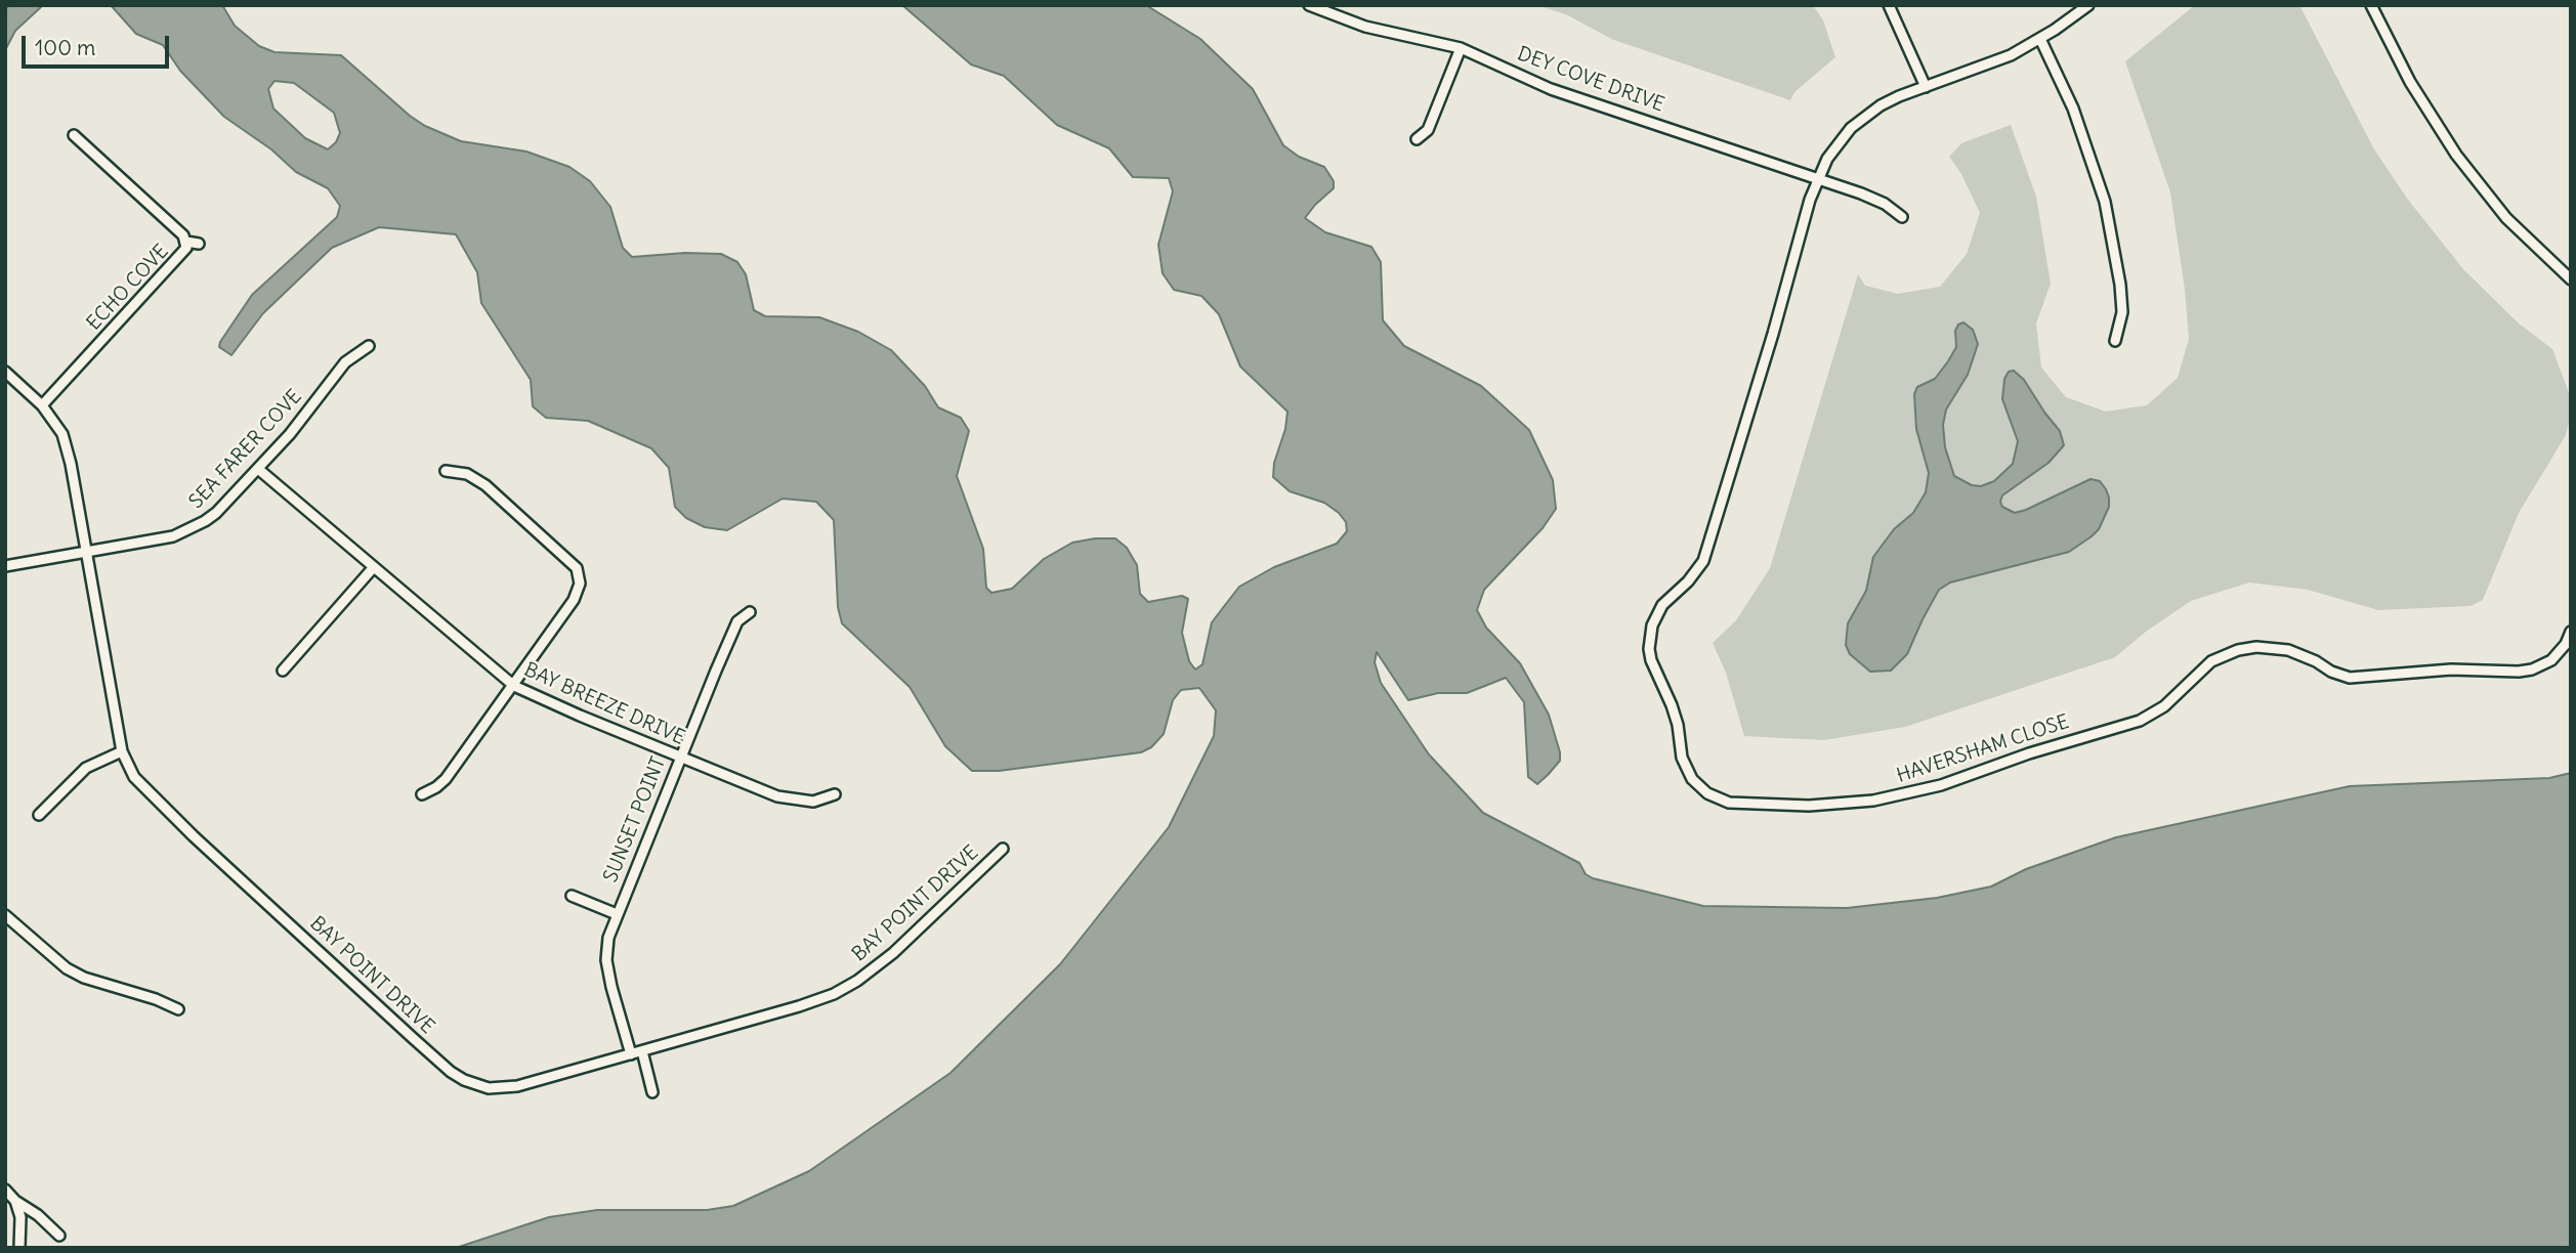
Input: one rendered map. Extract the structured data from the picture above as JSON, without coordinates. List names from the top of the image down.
{
  "streets": {
    "street": [
      "DEY COVE DRIVE",
      "ECHO COVE",
      "SEA FARER COVE",
      "BAY BREEZE DRIVE",
      "HAVERSHAM CLOSE",
      "SUNSET POINT",
      "BAY POINT DRIVE"
    ]
  },
  "crossings": [
    ["DEY COVE DRIVE", "HAVERSHAM CLOSE"],
    ["ECHO COVE", "BAY POINT DRIVE"],
    ["SEA FARER COVE", "BAY BREEZE DRIVE"],
    ["SEA FARER COVE", "BAY POINT DRIVE"],
    ["BAY BREEZE DRIVE", "SUNSET POINT"],
    ["SUNSET POINT", "BAY POINT DRIVE"]
  ],
  "scale_bar": "100 m"
}
